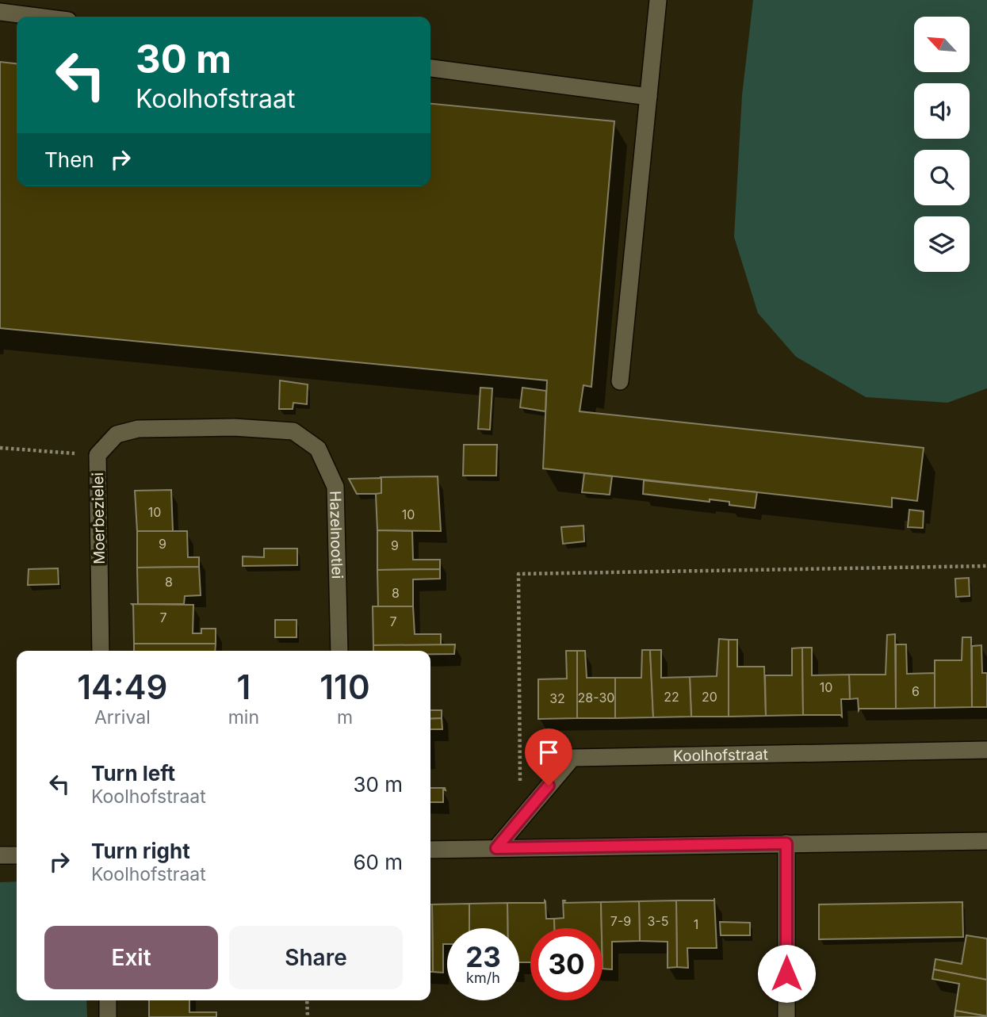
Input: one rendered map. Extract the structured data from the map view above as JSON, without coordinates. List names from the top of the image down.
{
  "streets": {
    "street": ["Moerbezielei", "Hazelnootlei", "Koolhofstraat"]
  },
  "crossings": [
    ["Moerbezielei", "Hazelnootlei"]
  ],
  "house_numbers": [
    "10",
    "10",
    "9",
    "9",
    "8",
    "8",
    "7",
    "7",
    "10",
    "6",
    "22",
    "20",
    "28-30",
    "32",
    "7-9",
    "3-5",
    "1"
  ],
  "north": "top left",
  "page": {
    "turn": ["30 m", "Koolhofstraat"],
    "then": "Then",
    "eta": [
      "14:49",
      "Arrival",
      "1",
      "min",
      "110",
      "m"
    ],
    "list": [
      {
        "name": "Turn left",
        "note": "Koolhofstraat",
        "value": "30 m"
      },
      {
        "name": "Turn right",
        "note": "Koolhofstraat",
        "value": "60 m"
      }
    ],
    "buttons": ["Exit", "Share"],
    "speed": "23 km/h",
    "limit": "30"
  }
}
